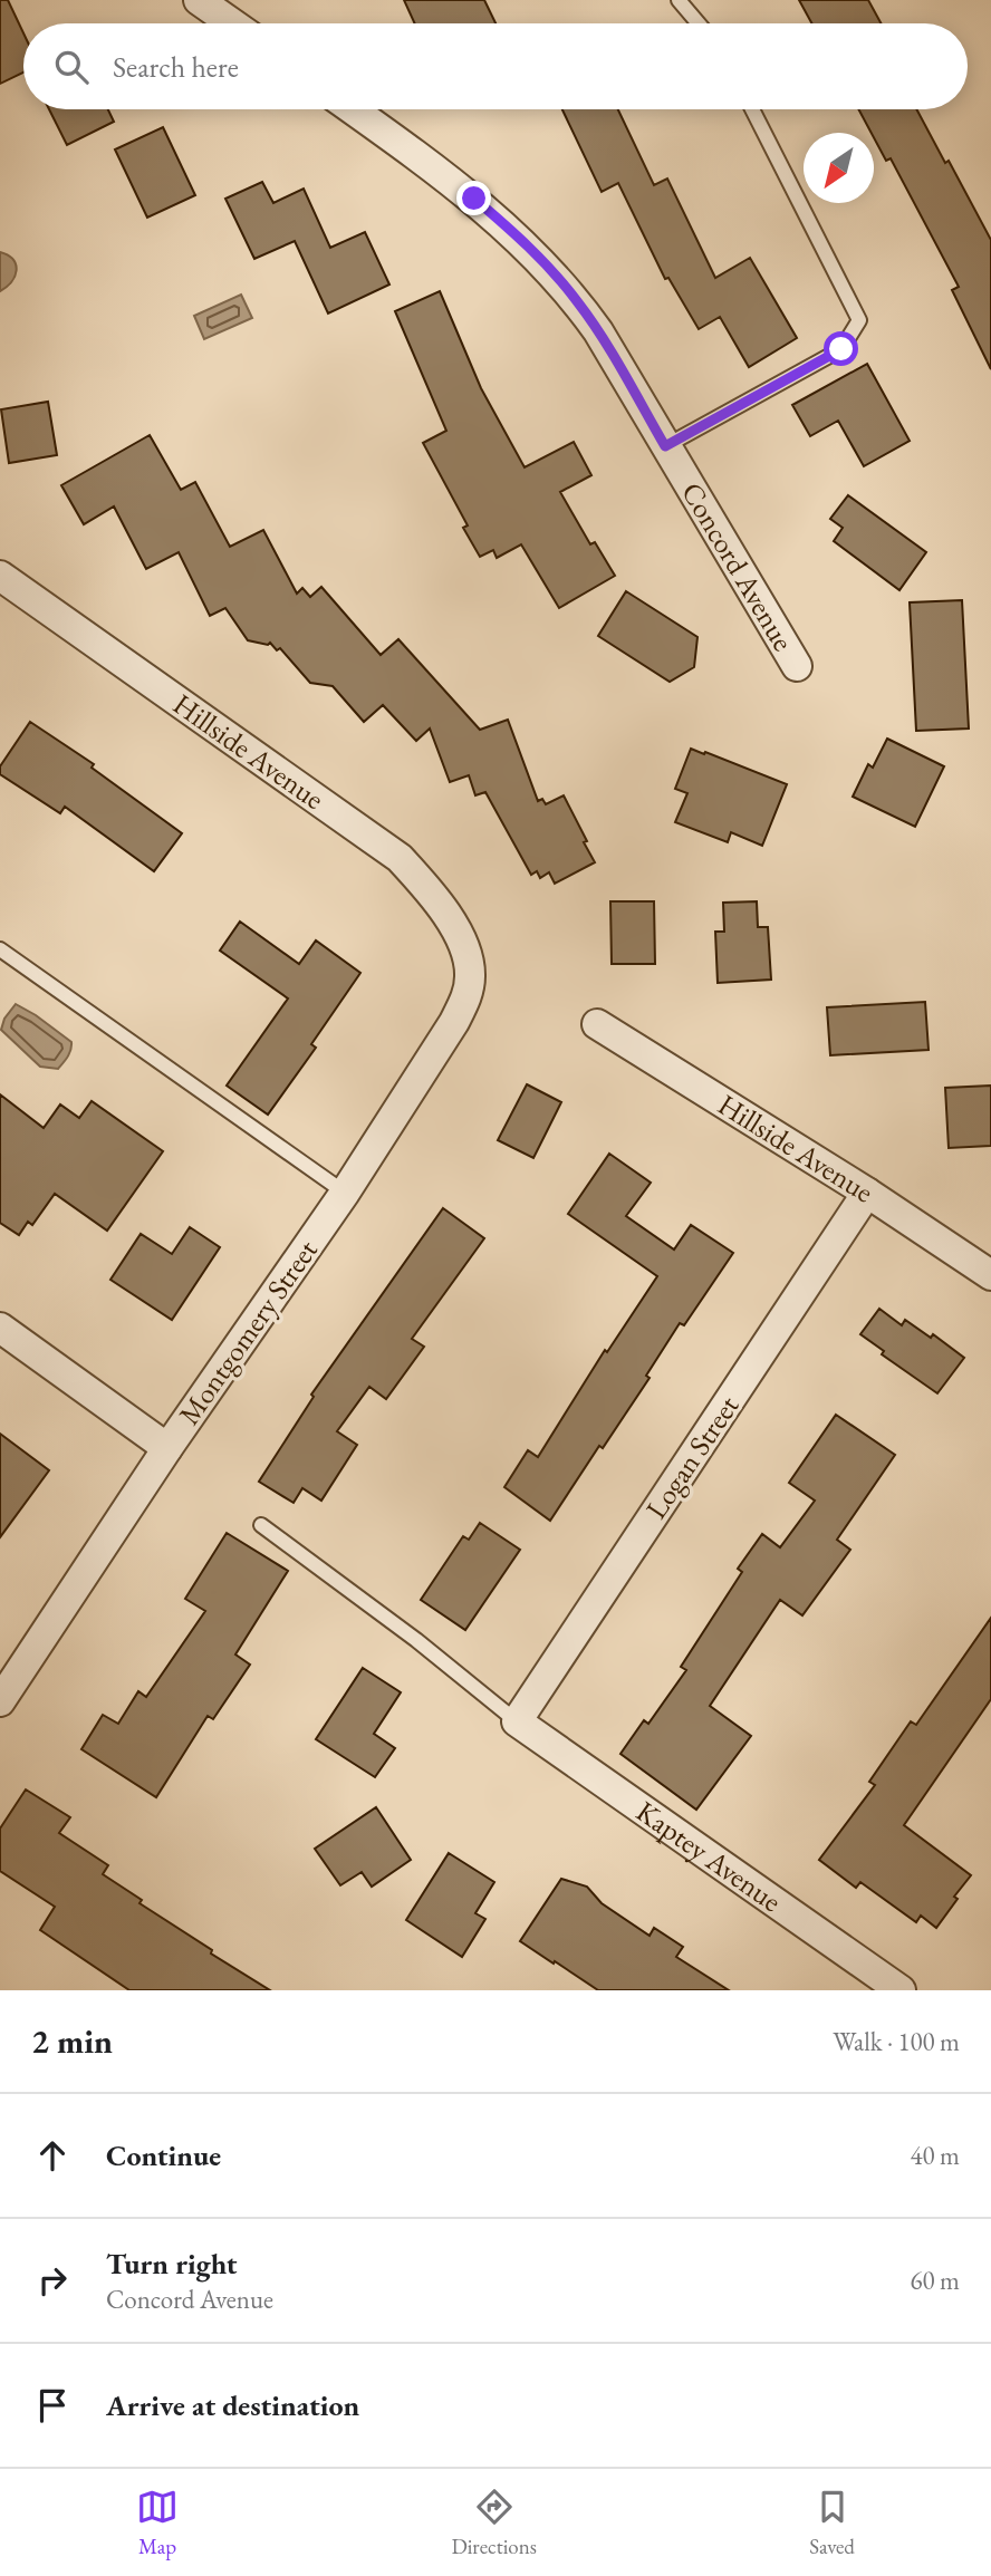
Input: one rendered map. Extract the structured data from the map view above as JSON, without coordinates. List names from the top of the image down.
{
  "streets": {
    "street": [
      "Concord Avenue",
      "Hillside Avenue",
      "Montgomery Street",
      "Logan Street",
      "Kaptey Avenue"
    ]
  },
  "crossings": [
    ["Hillside Avenue", "Montgomery Street"],
    ["Hillside Avenue", "Logan Street"],
    ["Logan Street", "Kaptey Avenue"]
  ],
  "north": "bottom left",
  "page": {
    "search": "Search here",
    "heading": ["2 min", "Walk · 100 m"],
    "list": [
      ["Continue", "40 m"],
      ["Turn right", "Concord Avenue", "60 m"],
      "Arrive at destination"
    ],
    "nav": ["Map", "Directions", "Saved"]
  }
}
